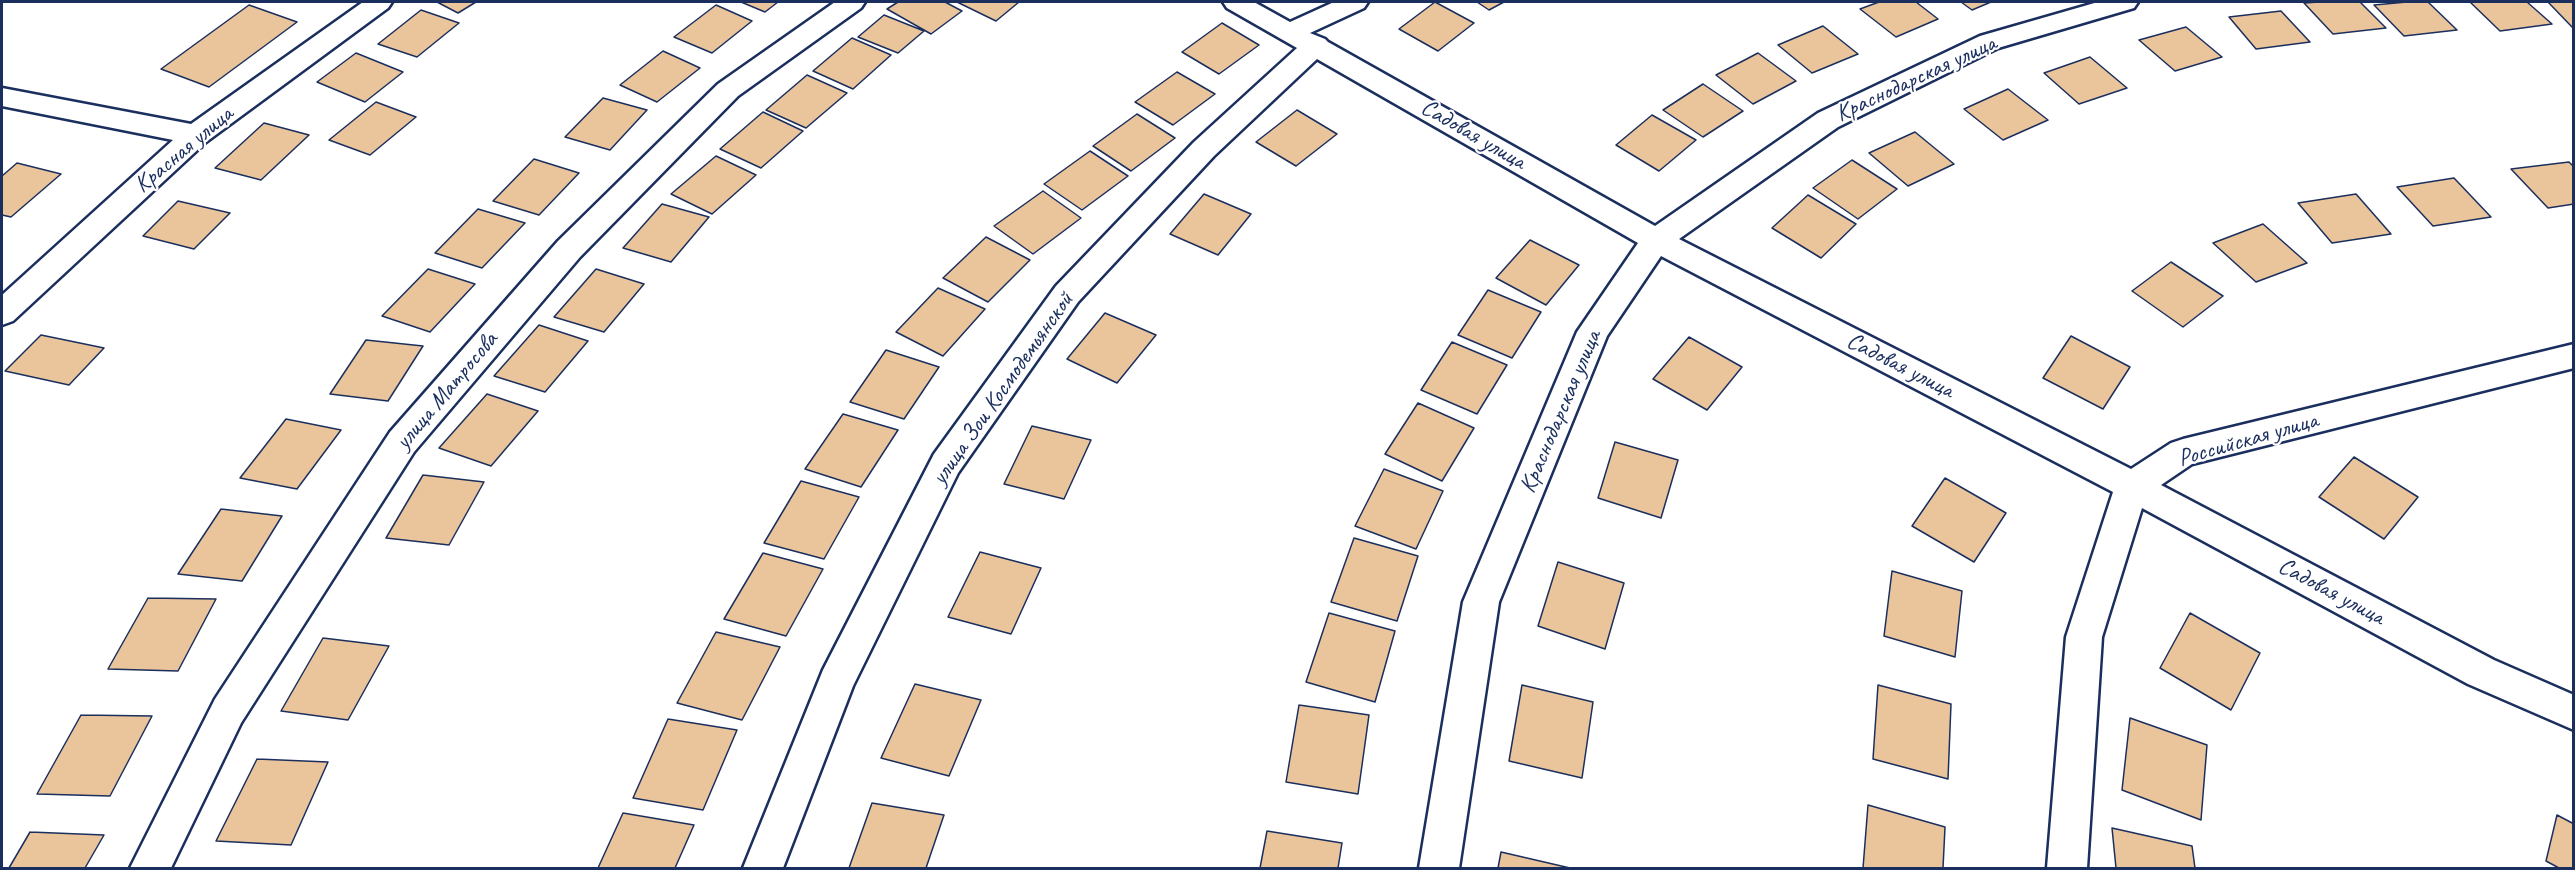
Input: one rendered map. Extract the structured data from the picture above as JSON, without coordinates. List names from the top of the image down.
{
  "streets": {
    "street": [
      "Краснодарская улица",
      "Садовая улица",
      "Красная улица",
      "улица Зои Космодемьянской",
      "улица Матросова",
      "Российская улица"
    ]
  },
  "crossings": [
    ["Краснодарская улица", "Садовая улица"],
    ["Садовая улица", "улица Зои Космодемьянской"],
    ["Садовая улица", "Российская улица"]
  ]
}
